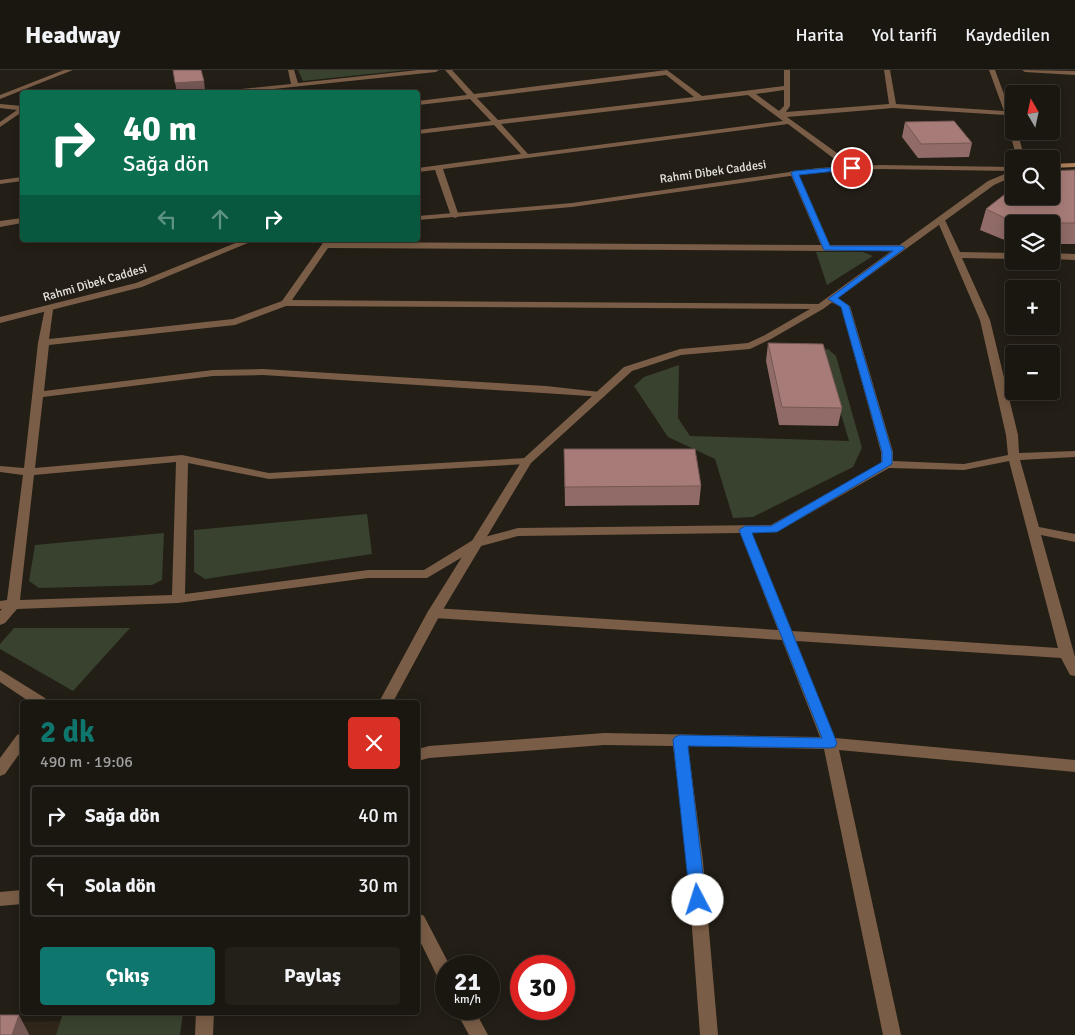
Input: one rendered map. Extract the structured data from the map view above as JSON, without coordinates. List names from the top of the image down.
{
  "streets": {
    "street": ["Rahmi Dibek Caddesi"]
  },
  "north": "top",
  "page": {
    "header": "Headway",
    "nav": ["Harita", "Yol tarifi", "Kaydedilen"],
    "map_buttons": ["+", "−"],
    "turn": ["40 m", "Sağa dön"],
    "heading": ["2 dk", "490 m · 19:06"],
    "list": [
      {
        "name": "Sağa dön",
        "value": "40 m"
      },
      {
        "name": "Sola dön",
        "value": "30 m"
      }
    ],
    "buttons": ["Çıkış", "Paylaş"],
    "speed": "21 km/h",
    "limit": "30"
  }
}
